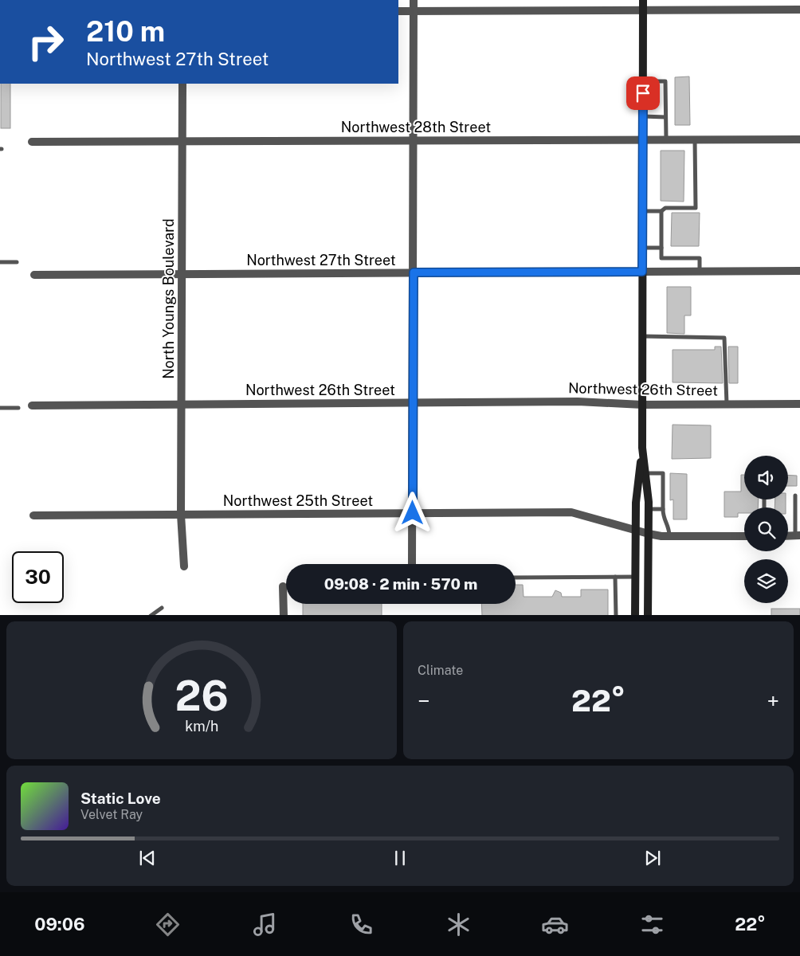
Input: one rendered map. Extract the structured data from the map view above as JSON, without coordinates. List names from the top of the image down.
{
  "streets": {
    "street": [
      "Northwest 28th Street",
      "Northwest 27th Street",
      "North Youngs Boulevard",
      "Northwest 26th Street",
      "Northwest 25th Street"
    ]
  },
  "crossings": [
    ["Northwest 28th Street", "North Youngs Boulevard"],
    ["Northwest 27th Street", "North Youngs Boulevard"],
    ["North Youngs Boulevard", "Northwest 26th Street"],
    ["North Youngs Boulevard", "Northwest 25th Street"]
  ],
  "page": {
    "turn": ["210 m", "Northwest 27th Street"],
    "limit": "30",
    "trip": "09:08 · 2 min · 570 m",
    "tile": "Climate",
    "heat": ["−", "22°", "+"],
    "song": ["Static Love", "Velvet Ray"],
    "tabs": ["09:06", "22°"],
    "gauge": ["26", "km/h"]
  }
}
